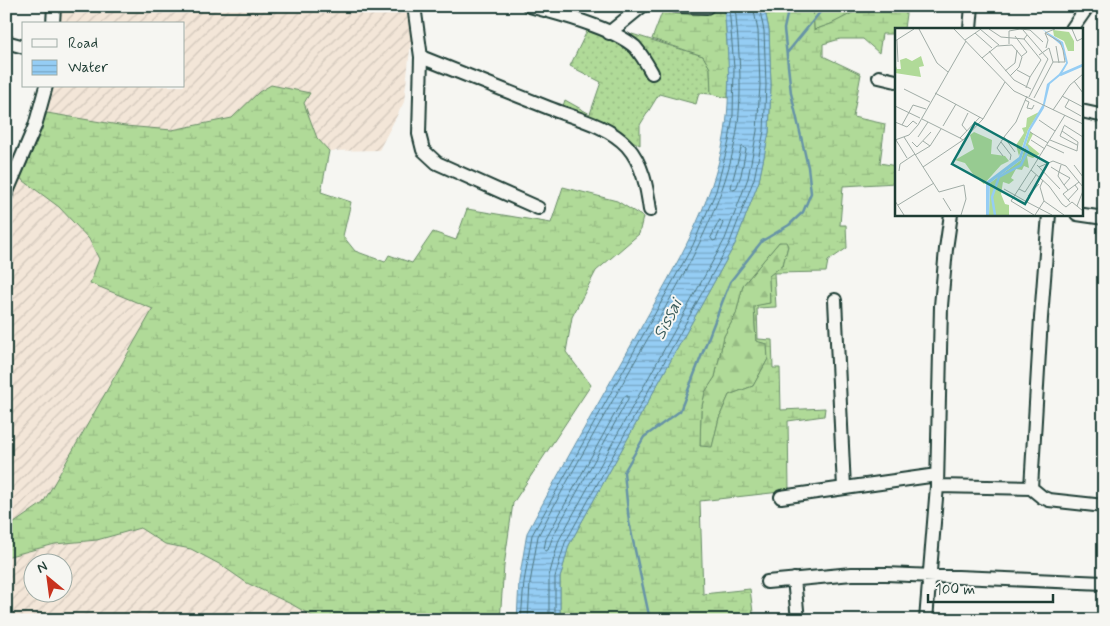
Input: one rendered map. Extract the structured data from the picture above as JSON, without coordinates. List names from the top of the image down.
{
  "water": ["Sissai"],
  "legend": ["Road", "Water"],
  "scale_bar": "100 m",
  "north": "top left"
}
